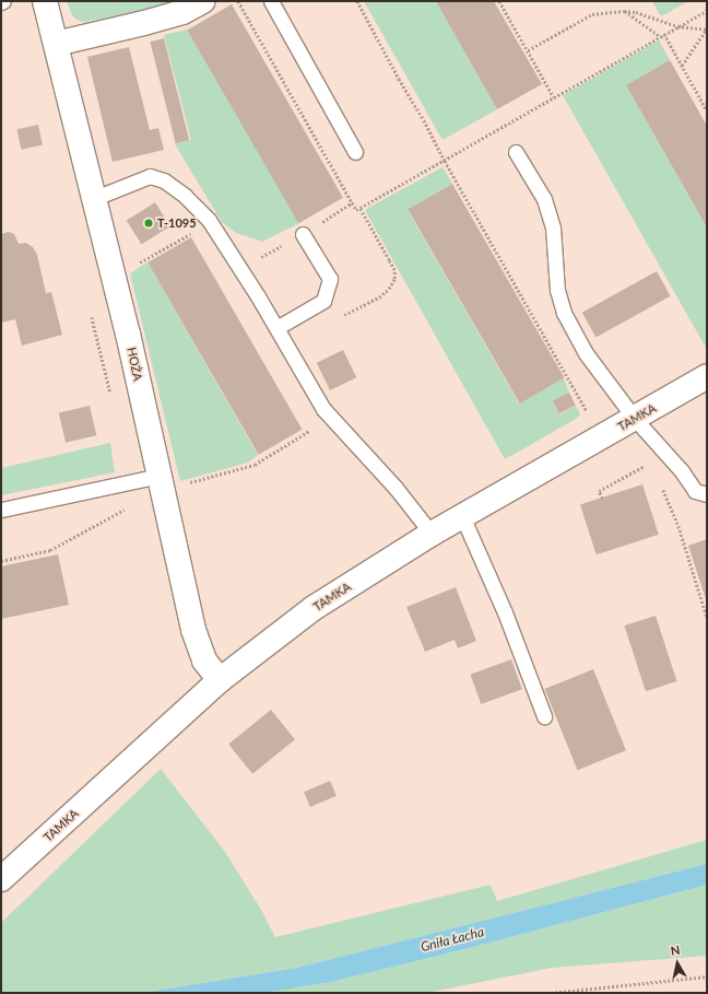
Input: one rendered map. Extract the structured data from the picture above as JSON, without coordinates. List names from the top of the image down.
{
  "streets": {
    "street": ["HOŻA", "TAMKA"]
  },
  "crossings": [
    ["HOŻA", "TAMKA"]
  ],
  "water": ["Gniła Łacha"],
  "places": ["T-1095"],
  "north": "top"
}
